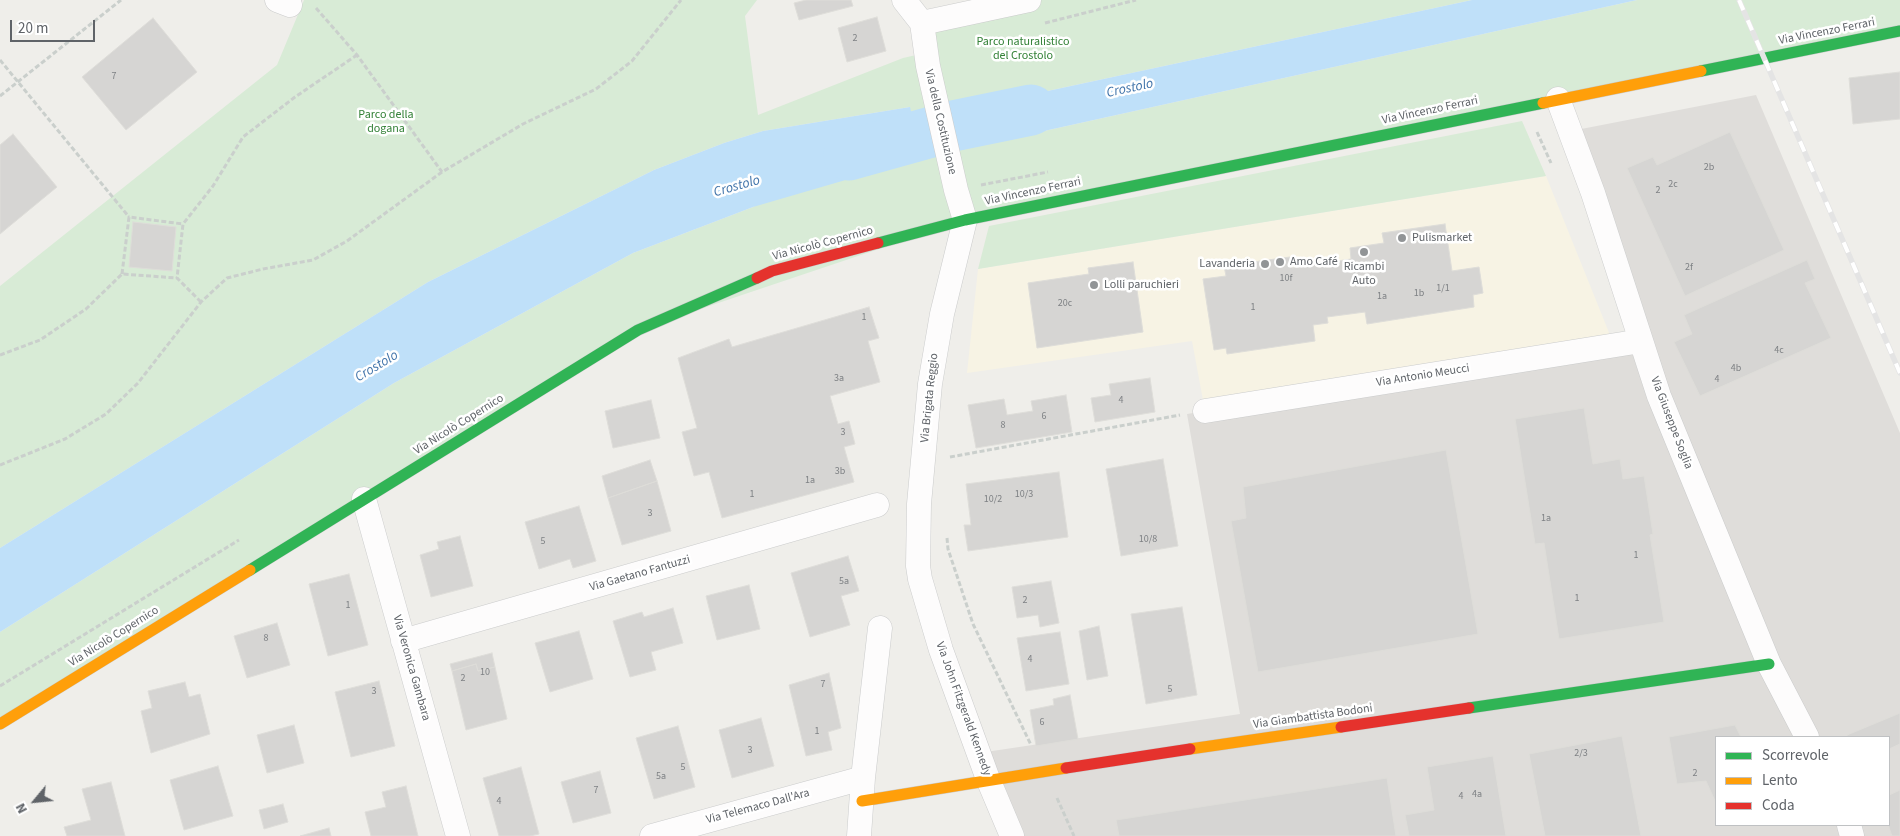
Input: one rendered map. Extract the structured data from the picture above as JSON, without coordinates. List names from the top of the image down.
{
  "streets": {
    "street": [
      "Via Vincenzo Ferrari",
      "Via della Costituzione",
      "Via Nicolò Copernico",
      "Via Antonio Meucci",
      "Via Brigata Reggio",
      "Via Giuseppe Soglia",
      "Via Gaetano Fantuzzi",
      "Via Veronica Gambara",
      "Via John Fitzgerald Kennedy",
      "Via Giambattista Bodoni",
      "Via Telemaco Dall'Ara"
    ]
  },
  "crossings": [
    ["Via Vincenzo Ferrari", "Via della Costituzione"],
    ["Via Vincenzo Ferrari", "Via Nicolò Copernico"],
    ["Via Vincenzo Ferrari", "Via Brigata Reggio"],
    ["Via Vincenzo Ferrari", "Via Giuseppe Soglia"],
    ["Via della Costituzione", "Via Nicolò Copernico"],
    ["Via della Costituzione", "Via Brigata Reggio"],
    ["Via Nicolò Copernico", "Via Brigata Reggio"],
    ["Via Nicolò Copernico", "Via Veronica Gambara"],
    ["Via Antonio Meucci", "Via Giuseppe Soglia"],
    ["Via Brigata Reggio", "Via John Fitzgerald Kennedy"],
    ["Via Giuseppe Soglia", "Via Giambattista Bodoni"],
    ["Via Gaetano Fantuzzi", "Via Veronica Gambara"],
    ["Via John Fitzgerald Kennedy", "Via Giambattista Bodoni"],
    ["Via Giambattista Bodoni", "Via Telemaco Dall'Ara"]
  ],
  "water": ["Crostolo"],
  "parks": ["Parco naturalistico del Crostolo", "Parco della dogana"],
  "places": [
    "Pulismarket",
    "Ricambi Auto",
    "Amo Café",
    "Lavanderia",
    "Lolli paruchieri"
  ],
  "house_numbers": [
    "2",
    "7",
    "2b",
    "2c",
    "2",
    "2f",
    "10f",
    "1/1",
    "1b",
    "1a",
    "20c",
    "1",
    "1",
    "4c",
    "4b",
    "3a",
    "4",
    "4",
    "6",
    "8",
    "3",
    "3b",
    "1a",
    "1",
    "10/3",
    "10/2",
    "3",
    "1a",
    "10/8",
    "5",
    "1",
    "5a",
    "1",
    "2",
    "1",
    "8",
    "4",
    "10",
    "2",
    "7",
    "5",
    "3",
    "6",
    "1",
    "3",
    "2/3",
    "5",
    "2",
    "5a",
    "7",
    "4a",
    "4",
    "4"
  ],
  "legend": ["Scorrevole", "Lento", "Coda"],
  "scale_bar": "20 m",
  "north": "bottom left"
}
